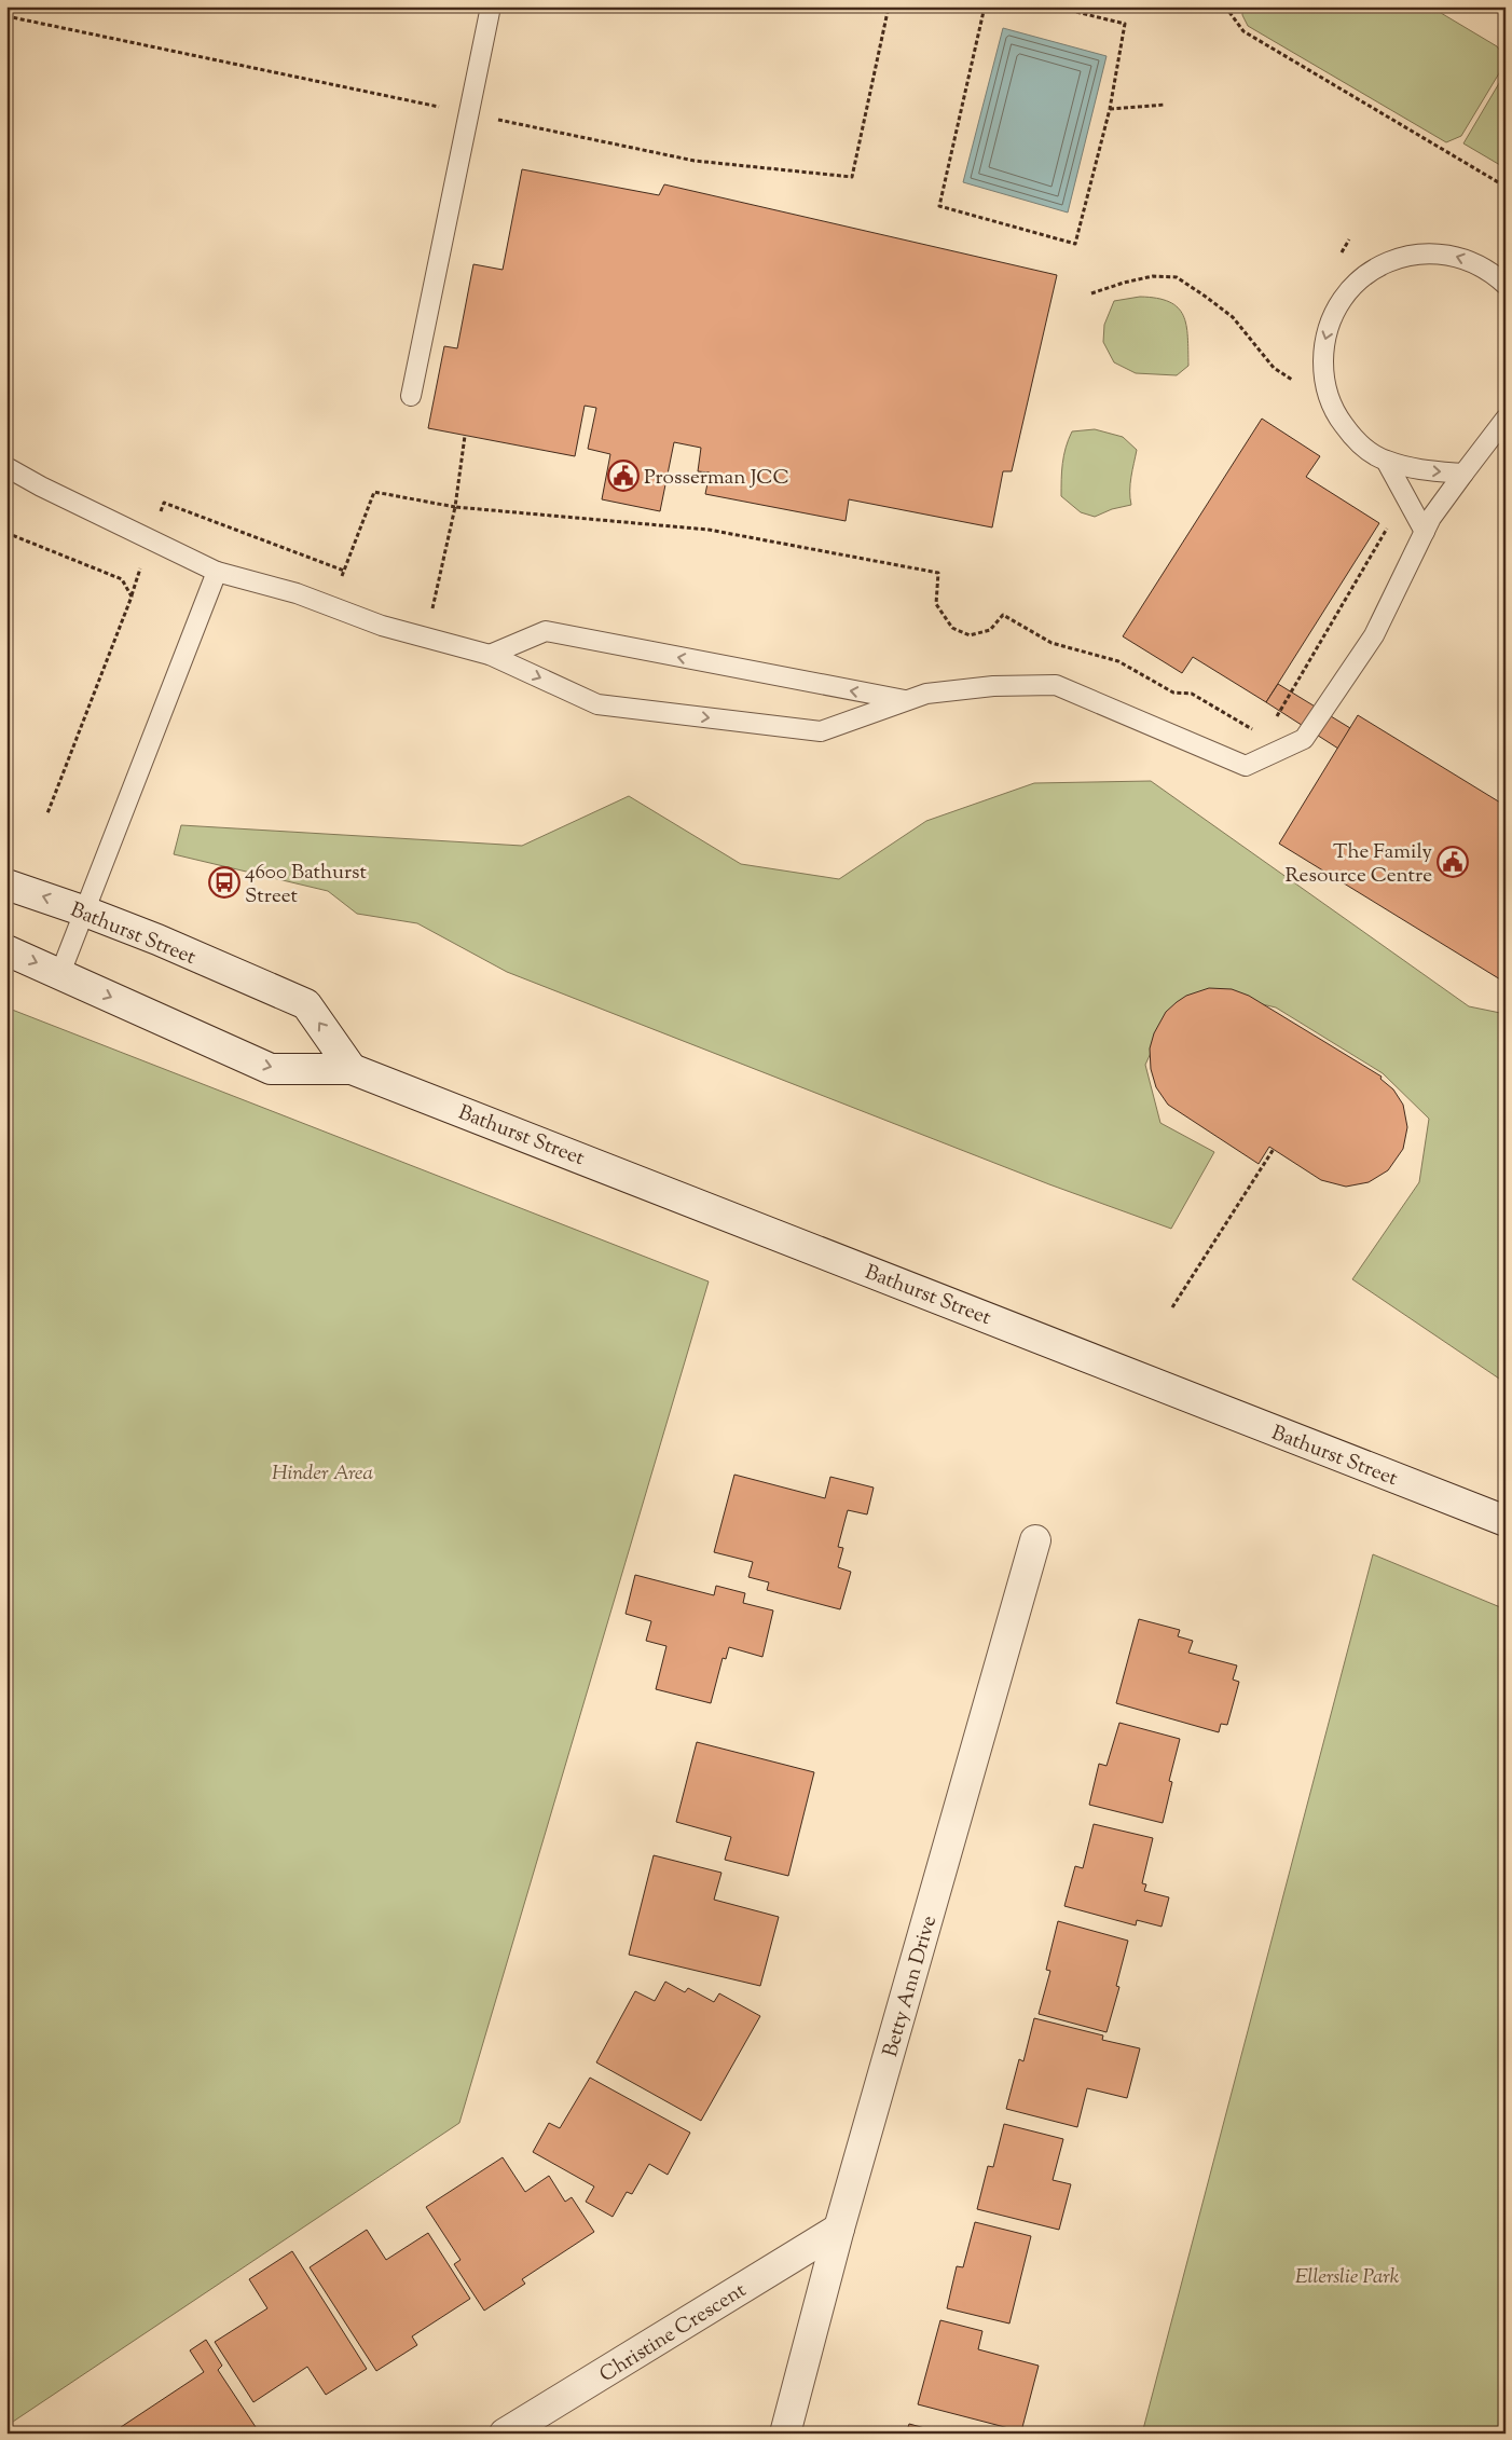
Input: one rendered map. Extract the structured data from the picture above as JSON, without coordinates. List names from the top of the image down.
{
  "streets": {
    "main road": ["Bathurst Street", "Betty Ann Drive", "Christine Crescent"]
  },
  "crossings": [
    ["Betty Ann Drive", "Christine Crescent"]
  ],
  "parks": ["Hinder Area", "Ellerslie Park"],
  "places": {
    "public building": ["Prosserman JCC", "The Family Resource Centre"],
    "bus stop": ["4600 Bathurst Street"]
  }
}
